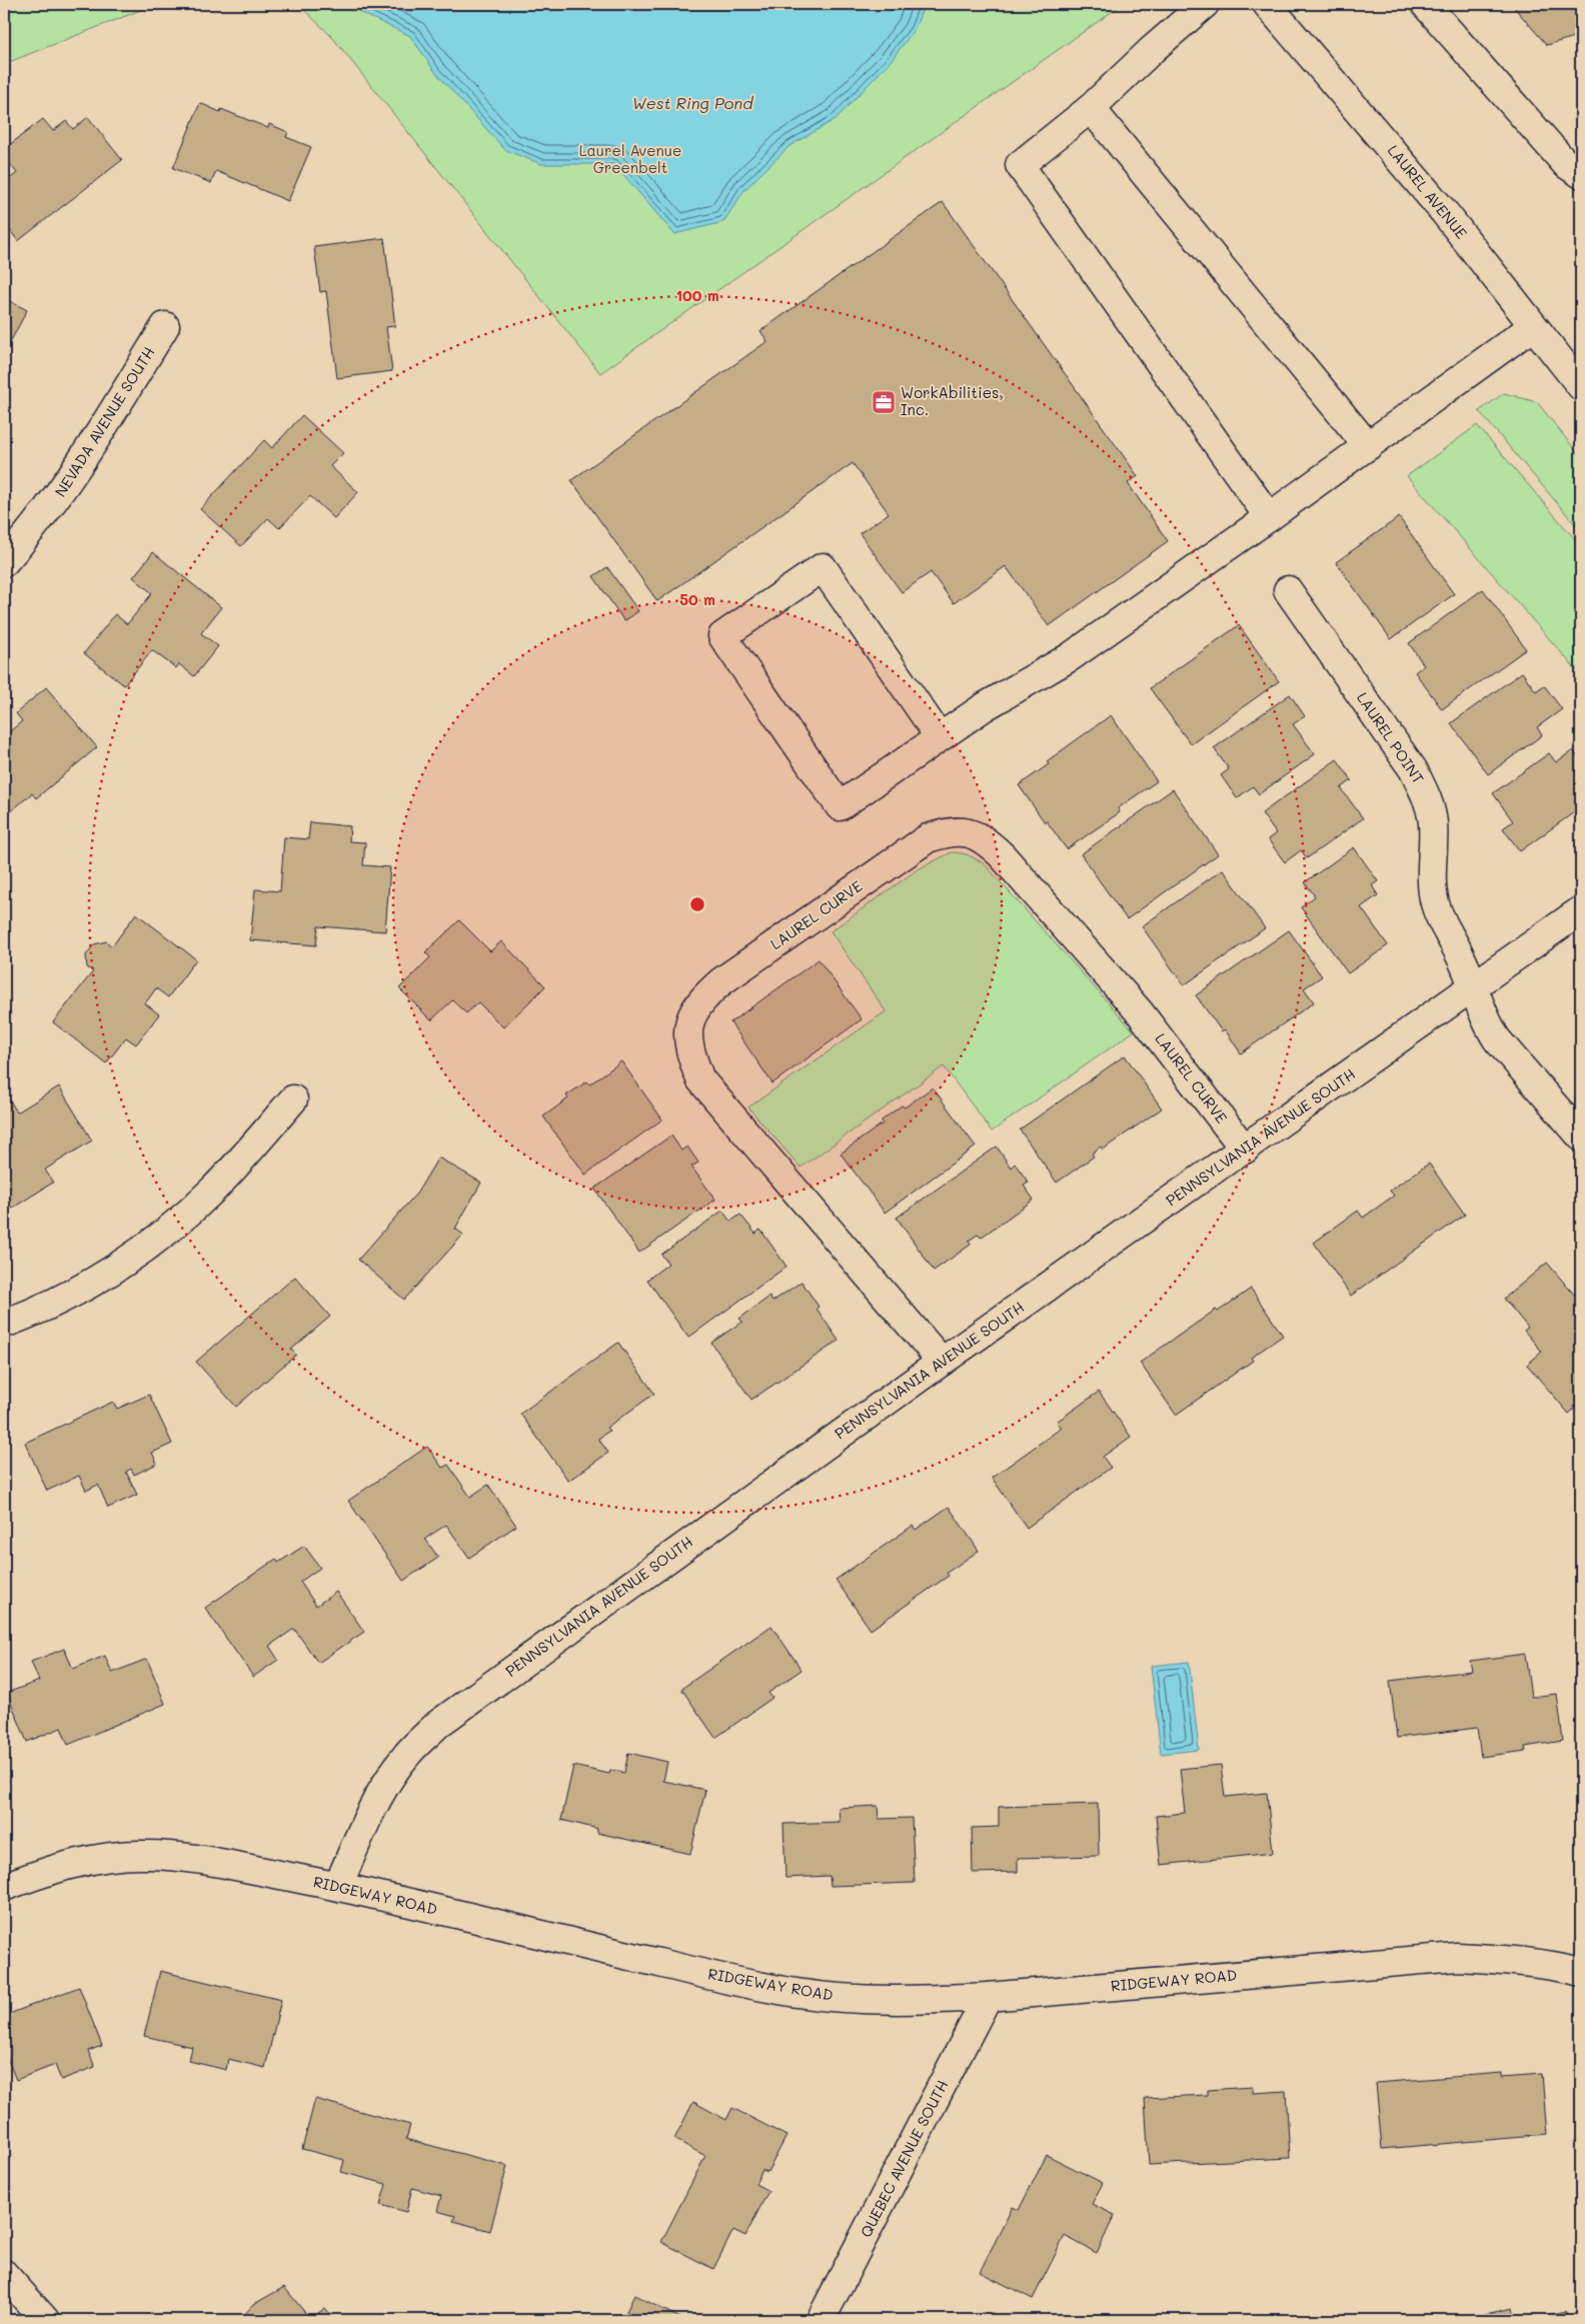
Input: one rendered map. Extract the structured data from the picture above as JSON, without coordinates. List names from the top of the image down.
{
  "streets": {
    "street": [
      "LAUREL AVENUE",
      "NEVADA AVENUE SOUTH",
      "LAUREL POINT",
      "LAUREL CURVE",
      "PENNSYLVANIA AVENUE SOUTH",
      "RIDGEWAY ROAD",
      "QUEBEC AVENUE SOUTH"
    ]
  },
  "crossings": [
    ["LAUREL POINT", "PENNSYLVANIA AVENUE SOUTH"],
    ["LAUREL CURVE", "PENNSYLVANIA AVENUE SOUTH"],
    ["PENNSYLVANIA AVENUE SOUTH", "RIDGEWAY ROAD"],
    ["RIDGEWAY ROAD", "QUEBEC AVENUE SOUTH"]
  ],
  "water": ["West Ring Pond"],
  "parks": ["Laurel Avenue Greenbelt"],
  "places": {
    "office": ["WorkAbilities, Inc."]
  },
  "rings": ["100 m", "50 m"]
}
